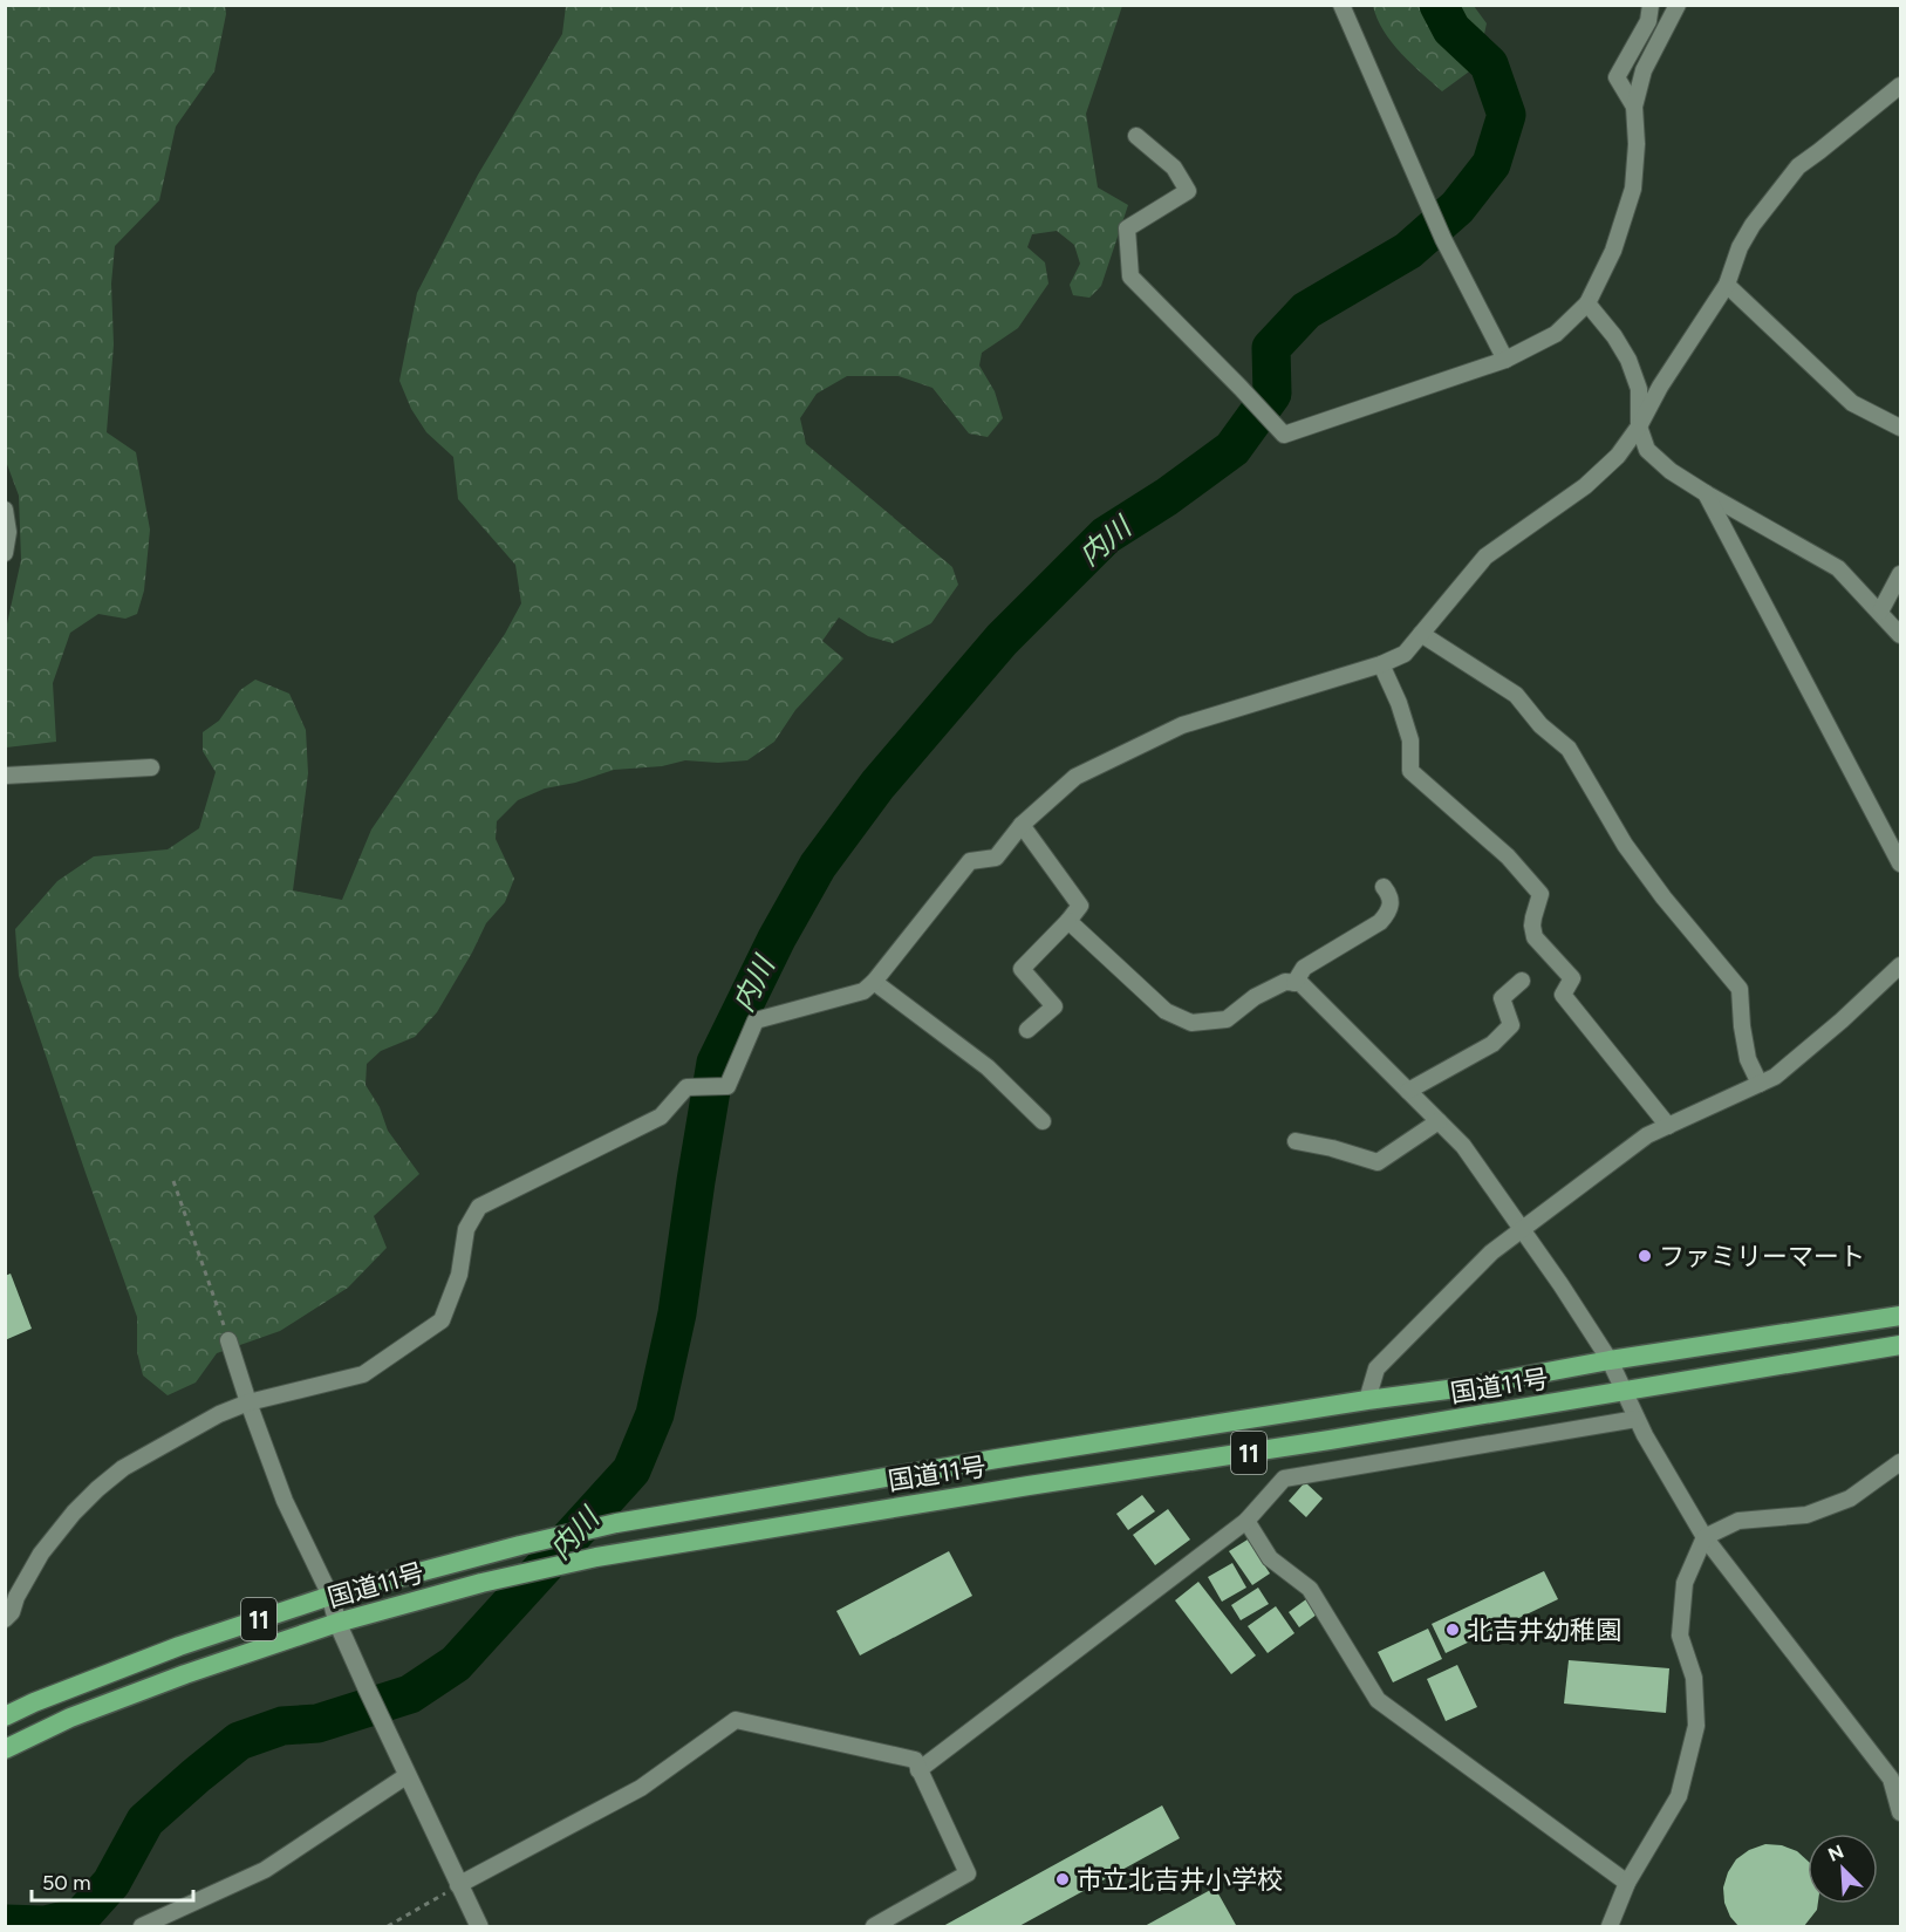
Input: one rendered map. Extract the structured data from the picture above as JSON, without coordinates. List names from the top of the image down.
{
  "streets": {
    "highway": ["国道11号", "11"]
  },
  "water": ["内川"],
  "places": ["ファミリーマート", "北吉井幼稚園", "市立北吉井小学校"],
  "scale_bar": "50 m",
  "north": "top left"
}
